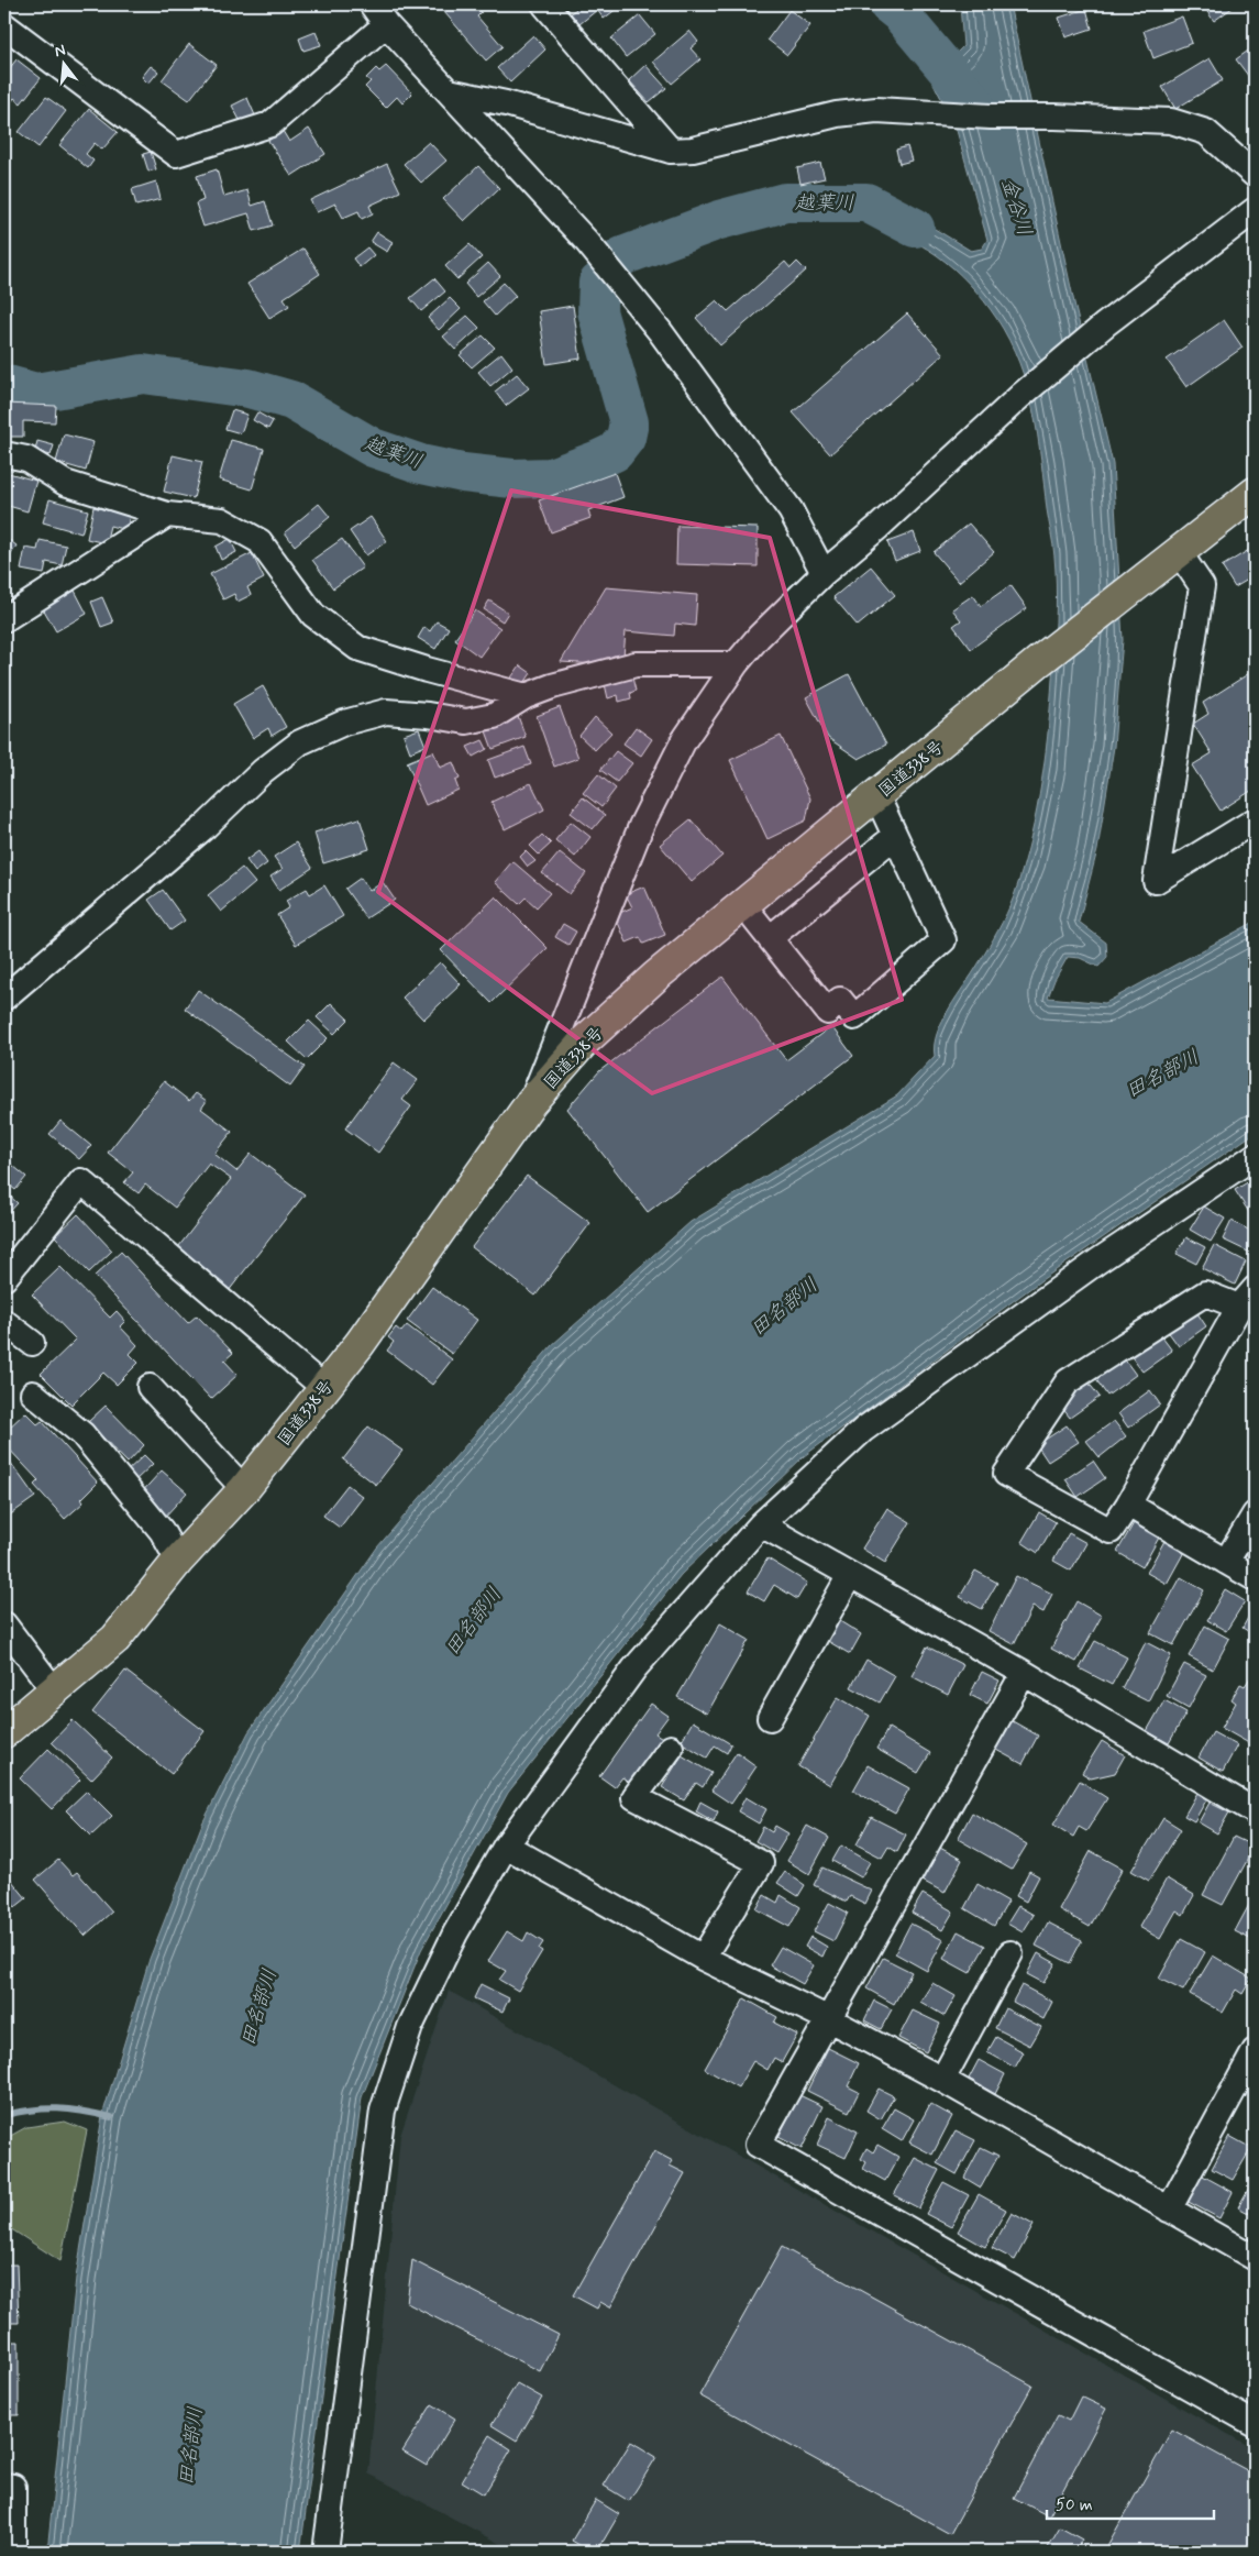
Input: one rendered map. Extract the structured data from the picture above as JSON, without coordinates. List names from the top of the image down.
{
  "streets": {
    "highway": ["国道338号"]
  },
  "water": ["越葉川", "金谷川", "田名部川"],
  "scale_bar": "50 m",
  "north": "top"
}
